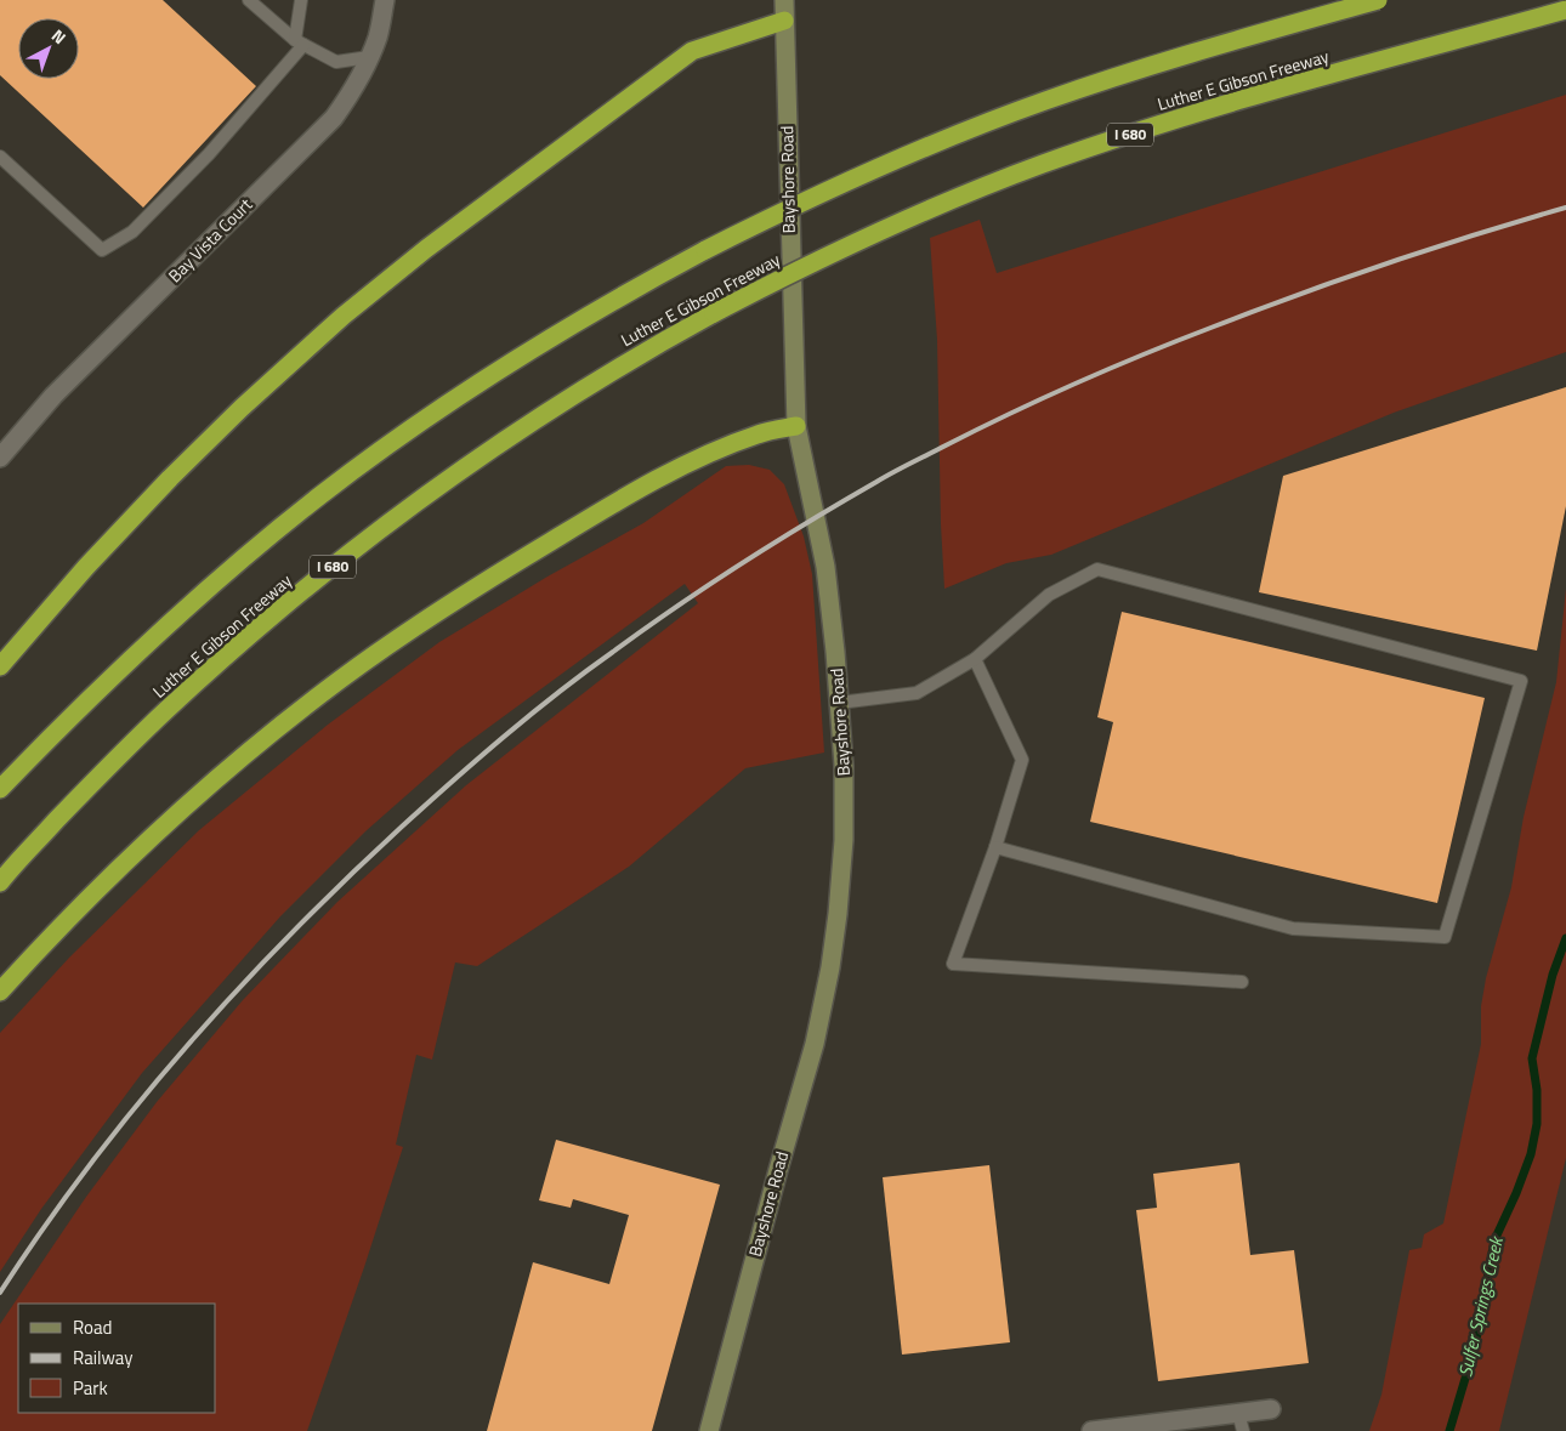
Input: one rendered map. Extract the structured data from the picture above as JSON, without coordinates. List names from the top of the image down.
{
  "streets": {
    "highway": ["Luther E Gibson Freeway", "I 680"],
    "street": ["Bayshore Road", "Bay Vista Court"]
  },
  "water": ["Sulfer Springs Creek"],
  "legend": ["Road", "Railway", "Park"],
  "north": "top right"
}
